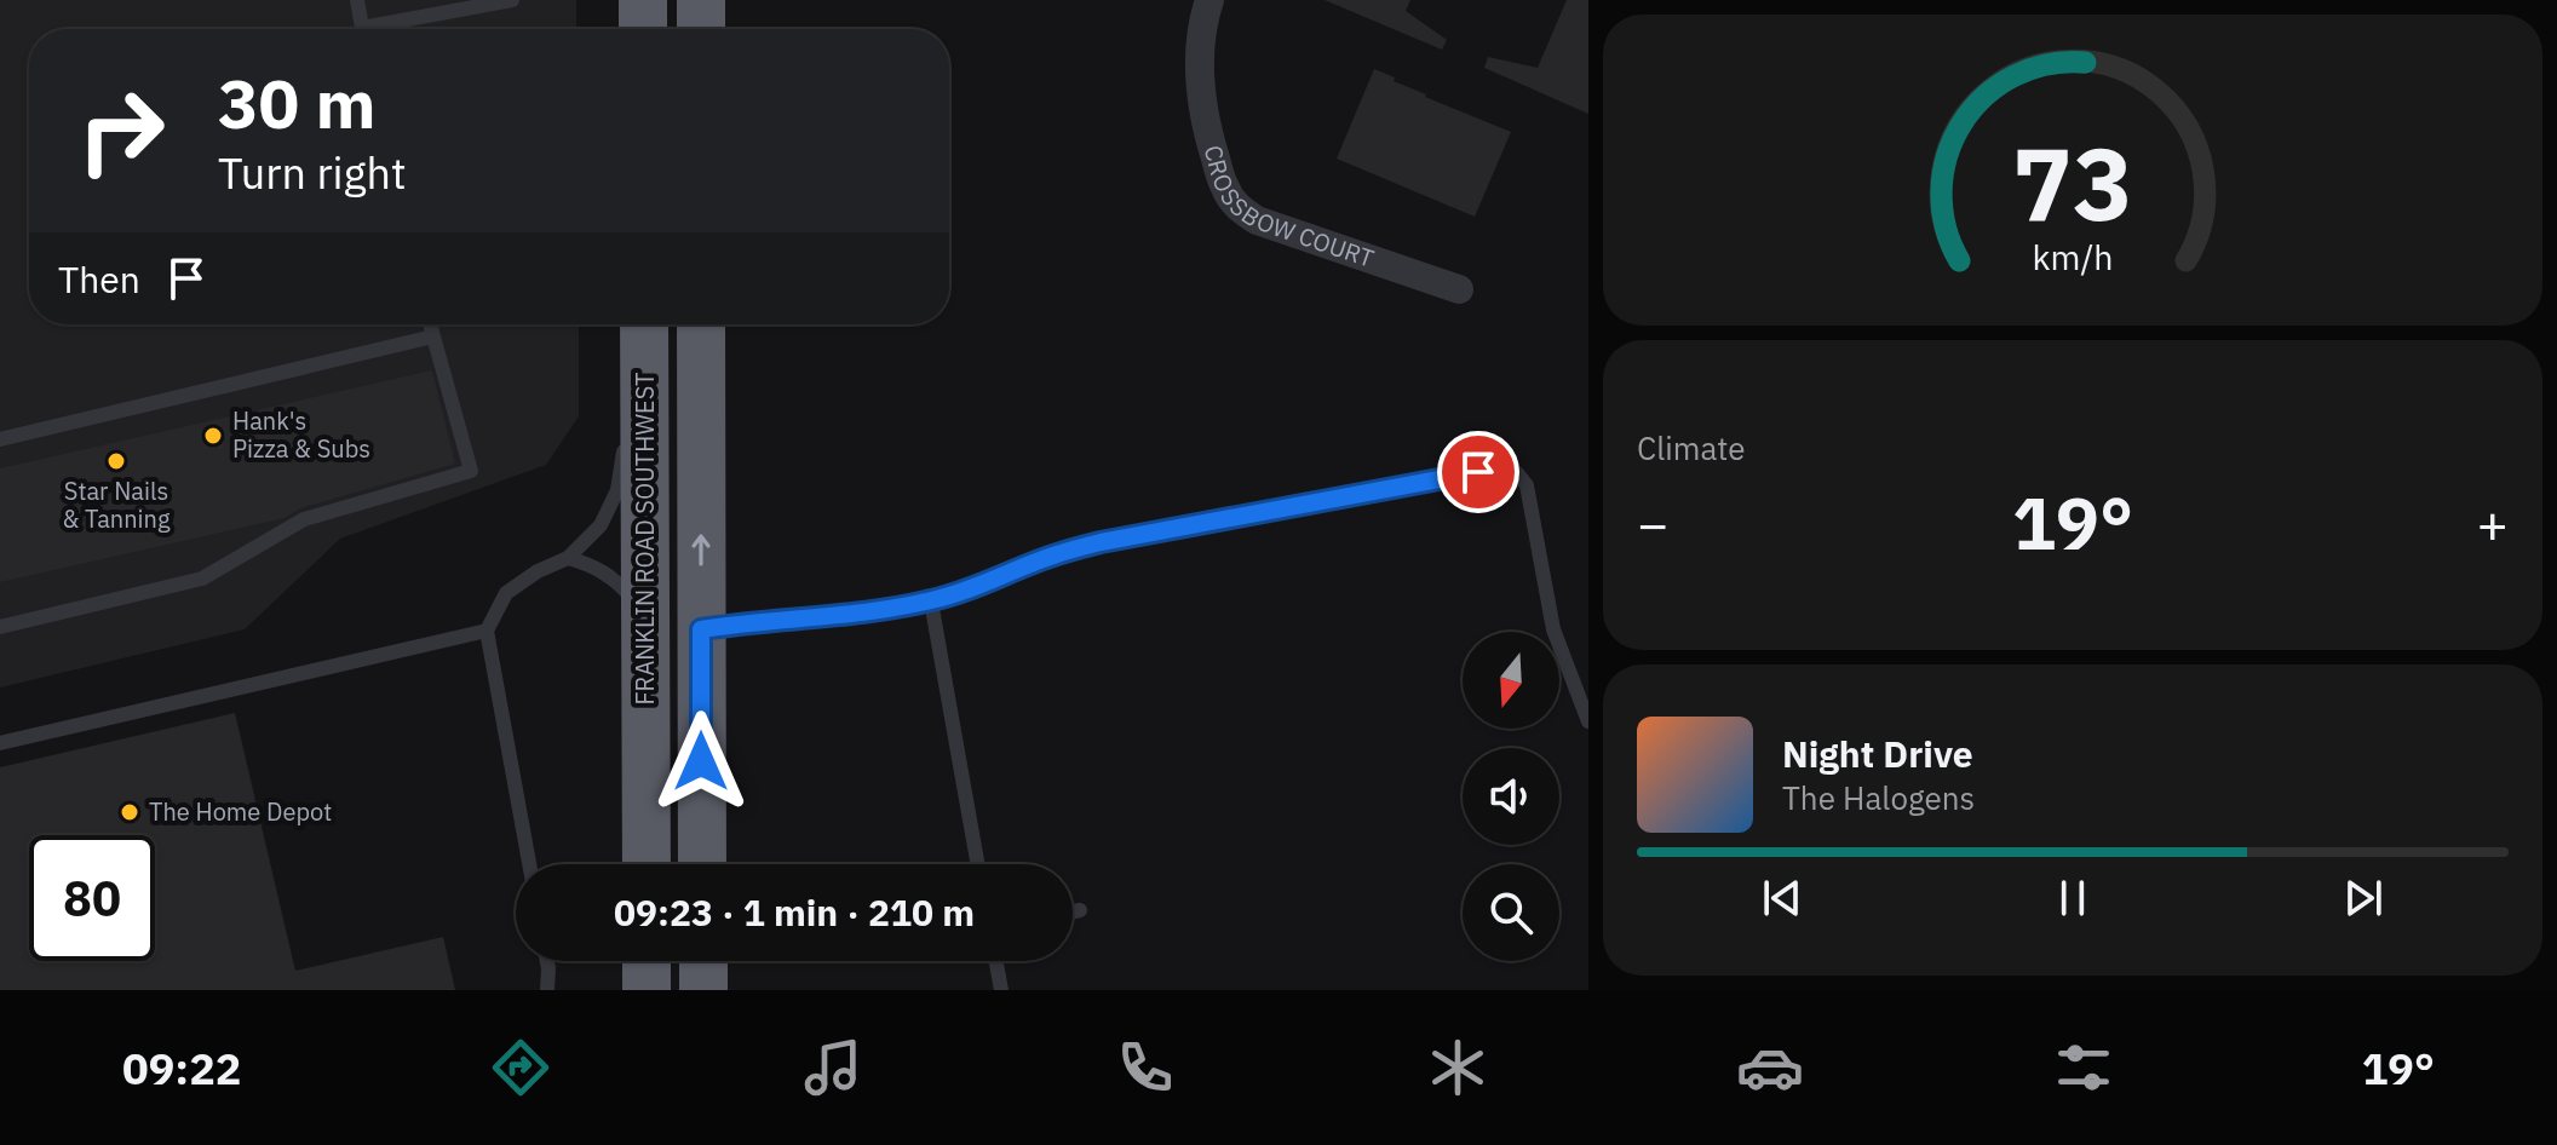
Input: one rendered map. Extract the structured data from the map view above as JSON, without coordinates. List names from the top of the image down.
{
  "streets": {
    "highway": ["FRANKLIN ROAD SOUTHWEST"],
    "street": ["CROSSBOW COURT"]
  },
  "places": ["Hank's Pizza & Subs", "Star Nails & Tanning", "The Home Depot"],
  "north": "bottom",
  "page": {
    "turn": ["30 m", "Turn right"],
    "then": "Then",
    "tile": "Climate",
    "heat": ["−", "19°", "+"],
    "song": ["Night Drive", "The Halogens"],
    "limit": "80",
    "trip": "09:23 · 1 min · 210 m",
    "tabs": ["09:22", "19°"],
    "gauge": ["73", "km/h"]
  }
}
